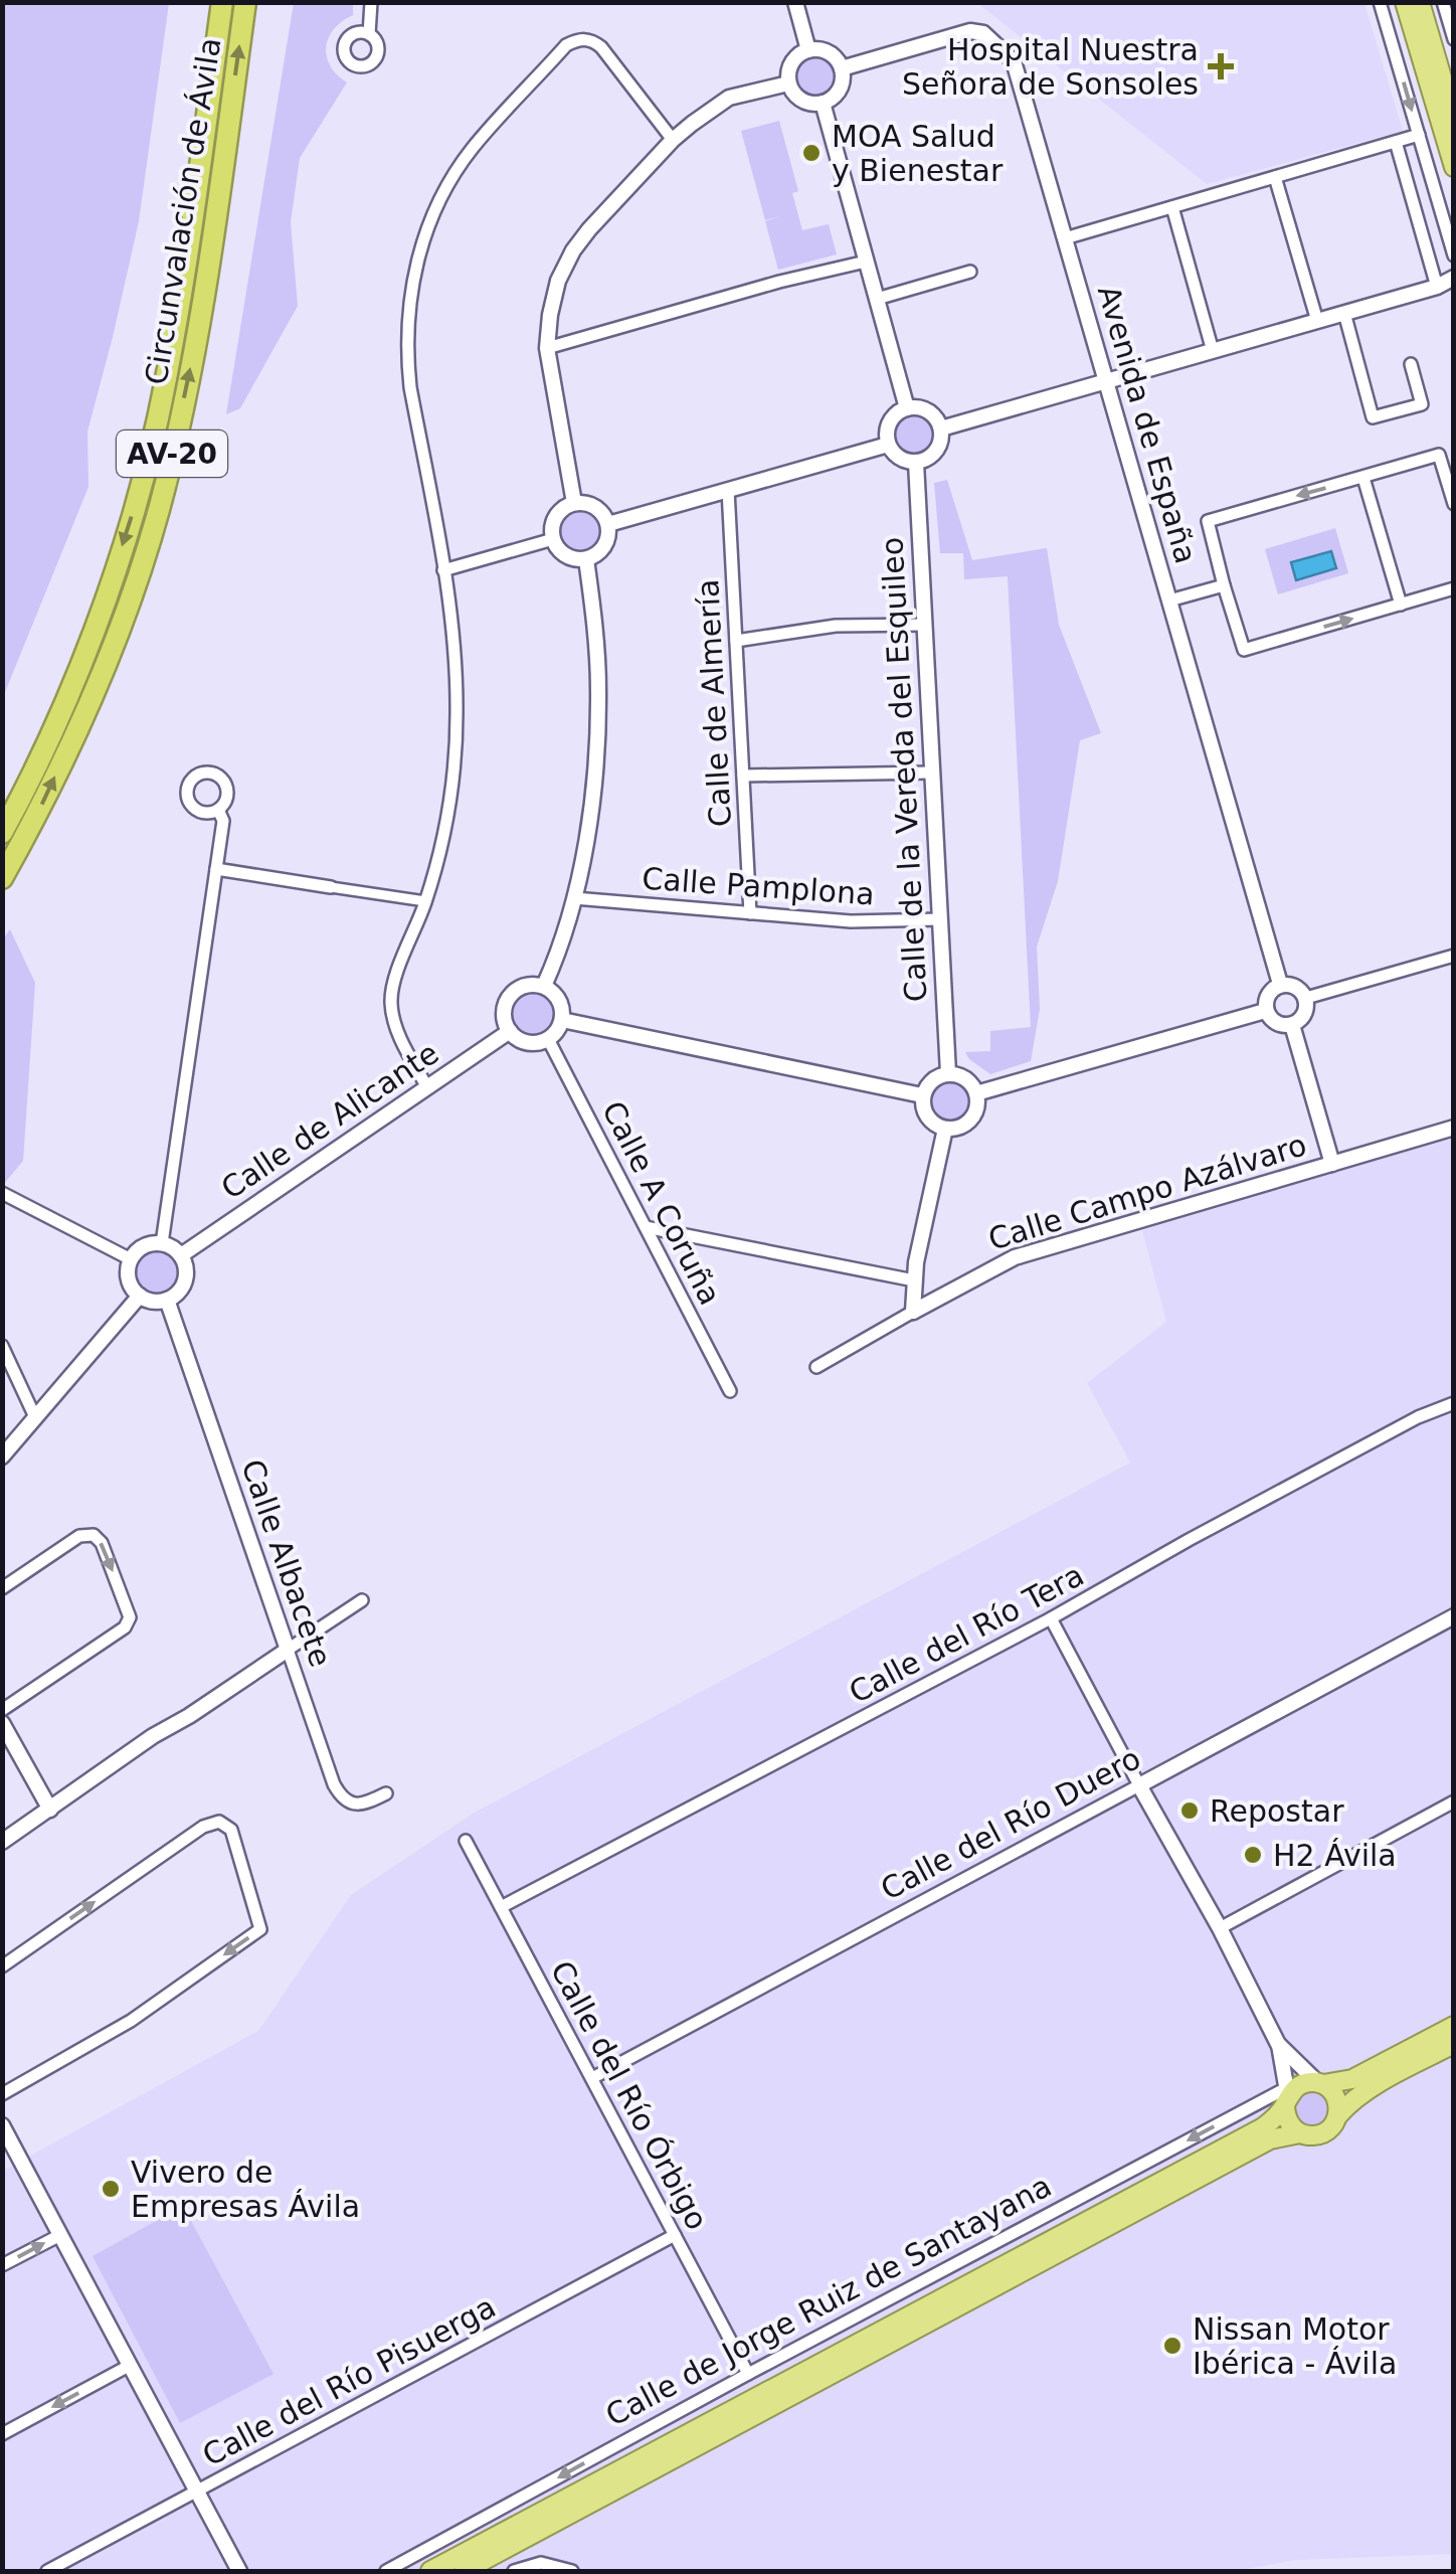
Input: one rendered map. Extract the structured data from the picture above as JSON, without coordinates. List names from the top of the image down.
{
  "streets": {
    "highway": ["Circunvalación de Ávila", "AV-20", "Calle de Jorge Ruiz de Santayana"],
    "street": [
      "Avenida de España",
      "Calle de Almería",
      "Calle de la Vereda del Esquileo",
      "Calle Pamplona",
      "Calle de Alicante",
      "Calle Campo Azálvaro",
      "Calle A Coruña",
      "Calle Albacete",
      "Calle del Río Tera",
      "Calle del Río Duero",
      "Calle del Río Órbigo",
      "Calle del Río Pisuerga"
    ]
  },
  "crossings": [
    ["Calle de Almería", "Calle Pamplona"],
    ["Calle de la Vereda del Esquileo", "Calle Pamplona"],
    ["Calle de Alicante", "Calle A Coruña"],
    ["Calle de Alicante", "Calle Albacete"],
    ["Calle del Río Tera", "Calle del Río Órbigo"],
    ["Calle del Río Duero", "Calle del Río Órbigo"],
    ["Calle del Río Órbigo", "Calle de Jorge Ruiz de Santayana"],
    ["Calle del Río Órbigo", "Calle del Río Pisuerga"]
  ],
  "places": {
    "health": ["Hospital Nuestra Señora de Sonsoles"],
    "other": [
      "MOA Salud y Bienestar",
      "Repostar",
      "H2 Ávila",
      "Vivero de Empresas Ávila",
      "Nissan Motor Ibérica - Ávila"
    ]
  }
}
